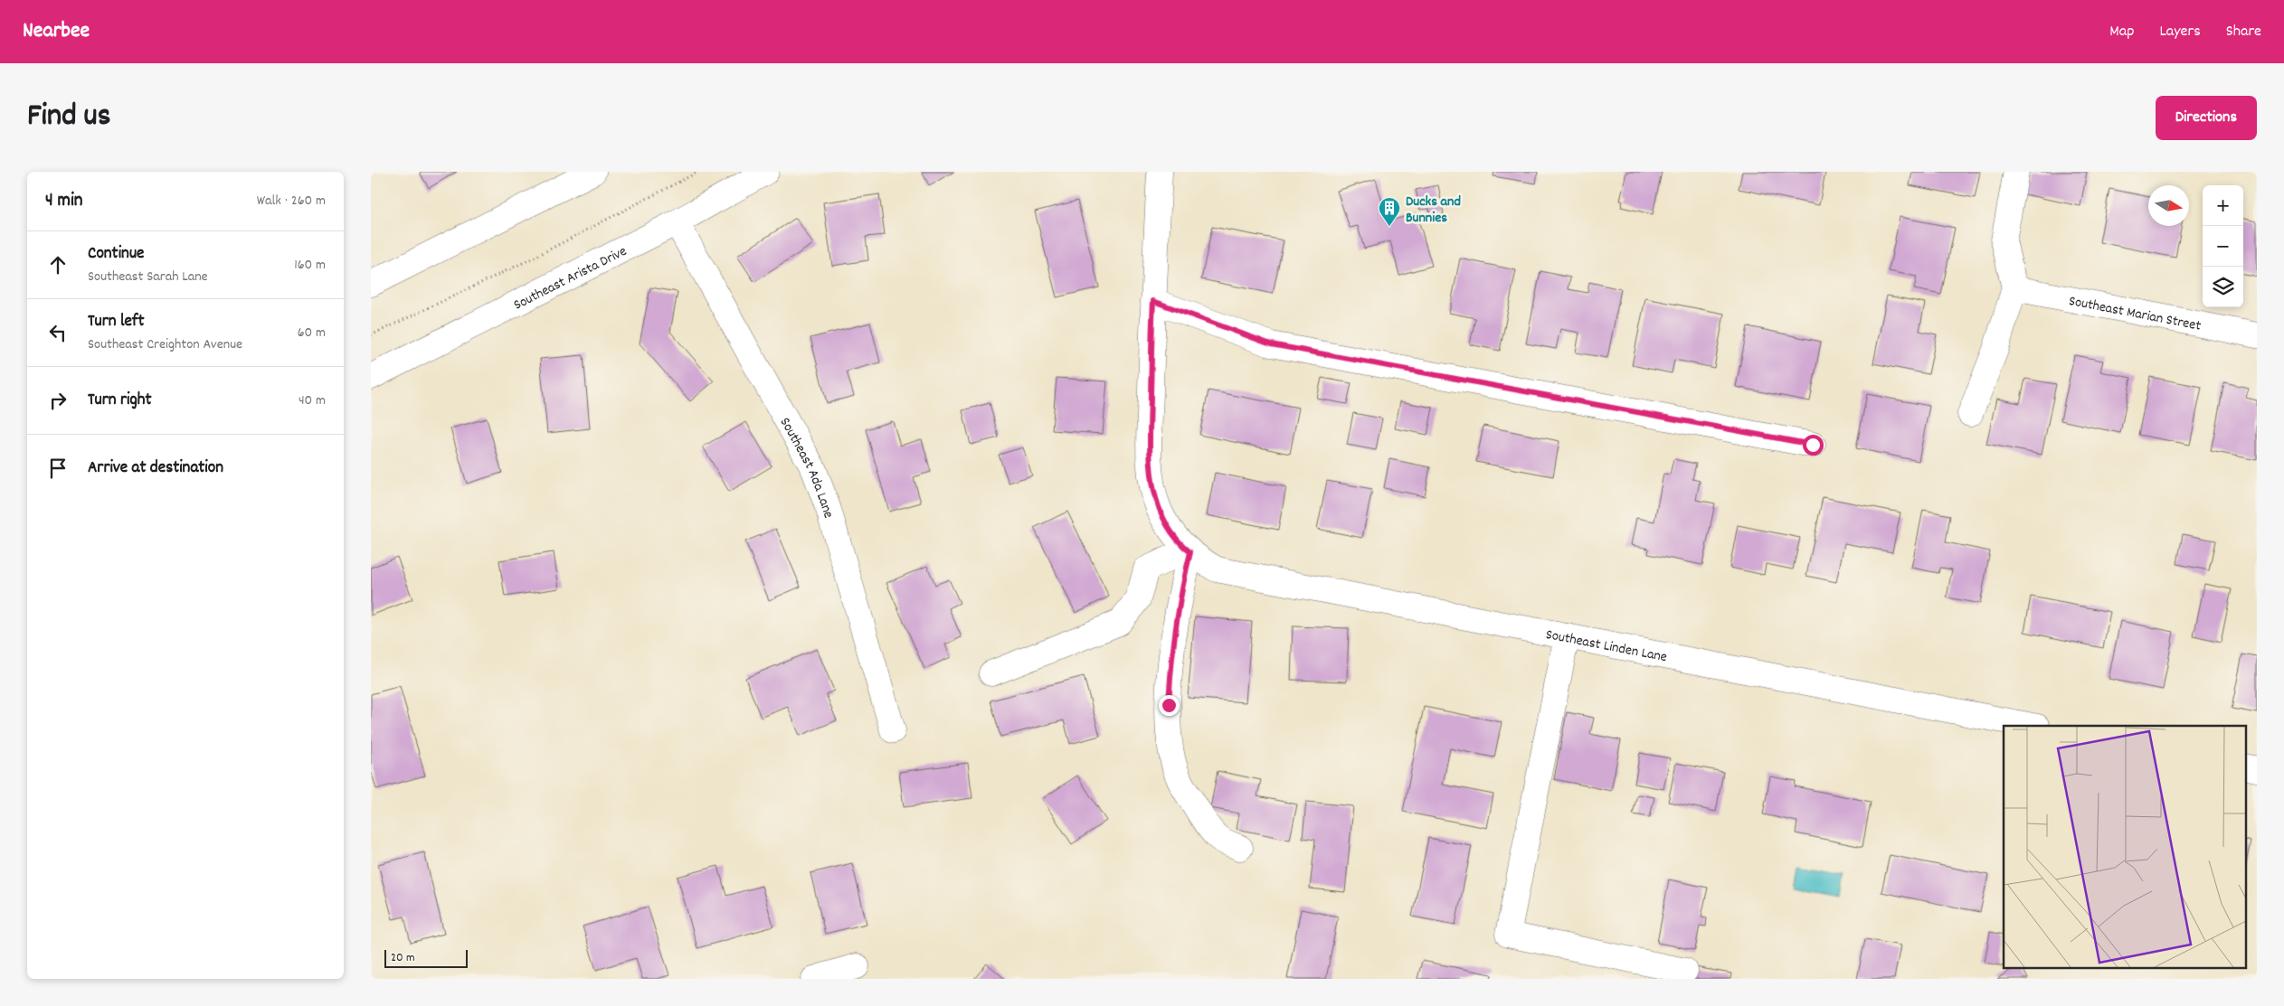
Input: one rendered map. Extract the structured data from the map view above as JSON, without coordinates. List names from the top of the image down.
{
  "streets": {
    "street": [
      "Southeast Arista Drive",
      "Southeast Marian Street",
      "Southeast Ada Lane",
      "Southeast Linden Lane"
    ]
  },
  "crossings": [
    ["Southeast Arista Drive", "Southeast Ada Lane"]
  ],
  "places": {
    "building": ["Ducks and Bunnies"]
  },
  "scale_bar": "20 m",
  "north": "right",
  "page": {
    "header": "Nearbee",
    "nav": ["Map", "Layers", "Share"],
    "title": "Find us",
    "buttons": "Directions",
    "heading": ["4 min", "Walk · 260 m"],
    "map_buttons": ["+", "−"],
    "list": [
      ["Continue", "Southeast Sarah Lane", "160 m"],
      ["Turn left", "Southeast Creighton Avenue", "60 m"],
      ["Turn right", "40 m"],
      "Arrive at destination"
    ],
    "scale": "20 m"
  }
}
